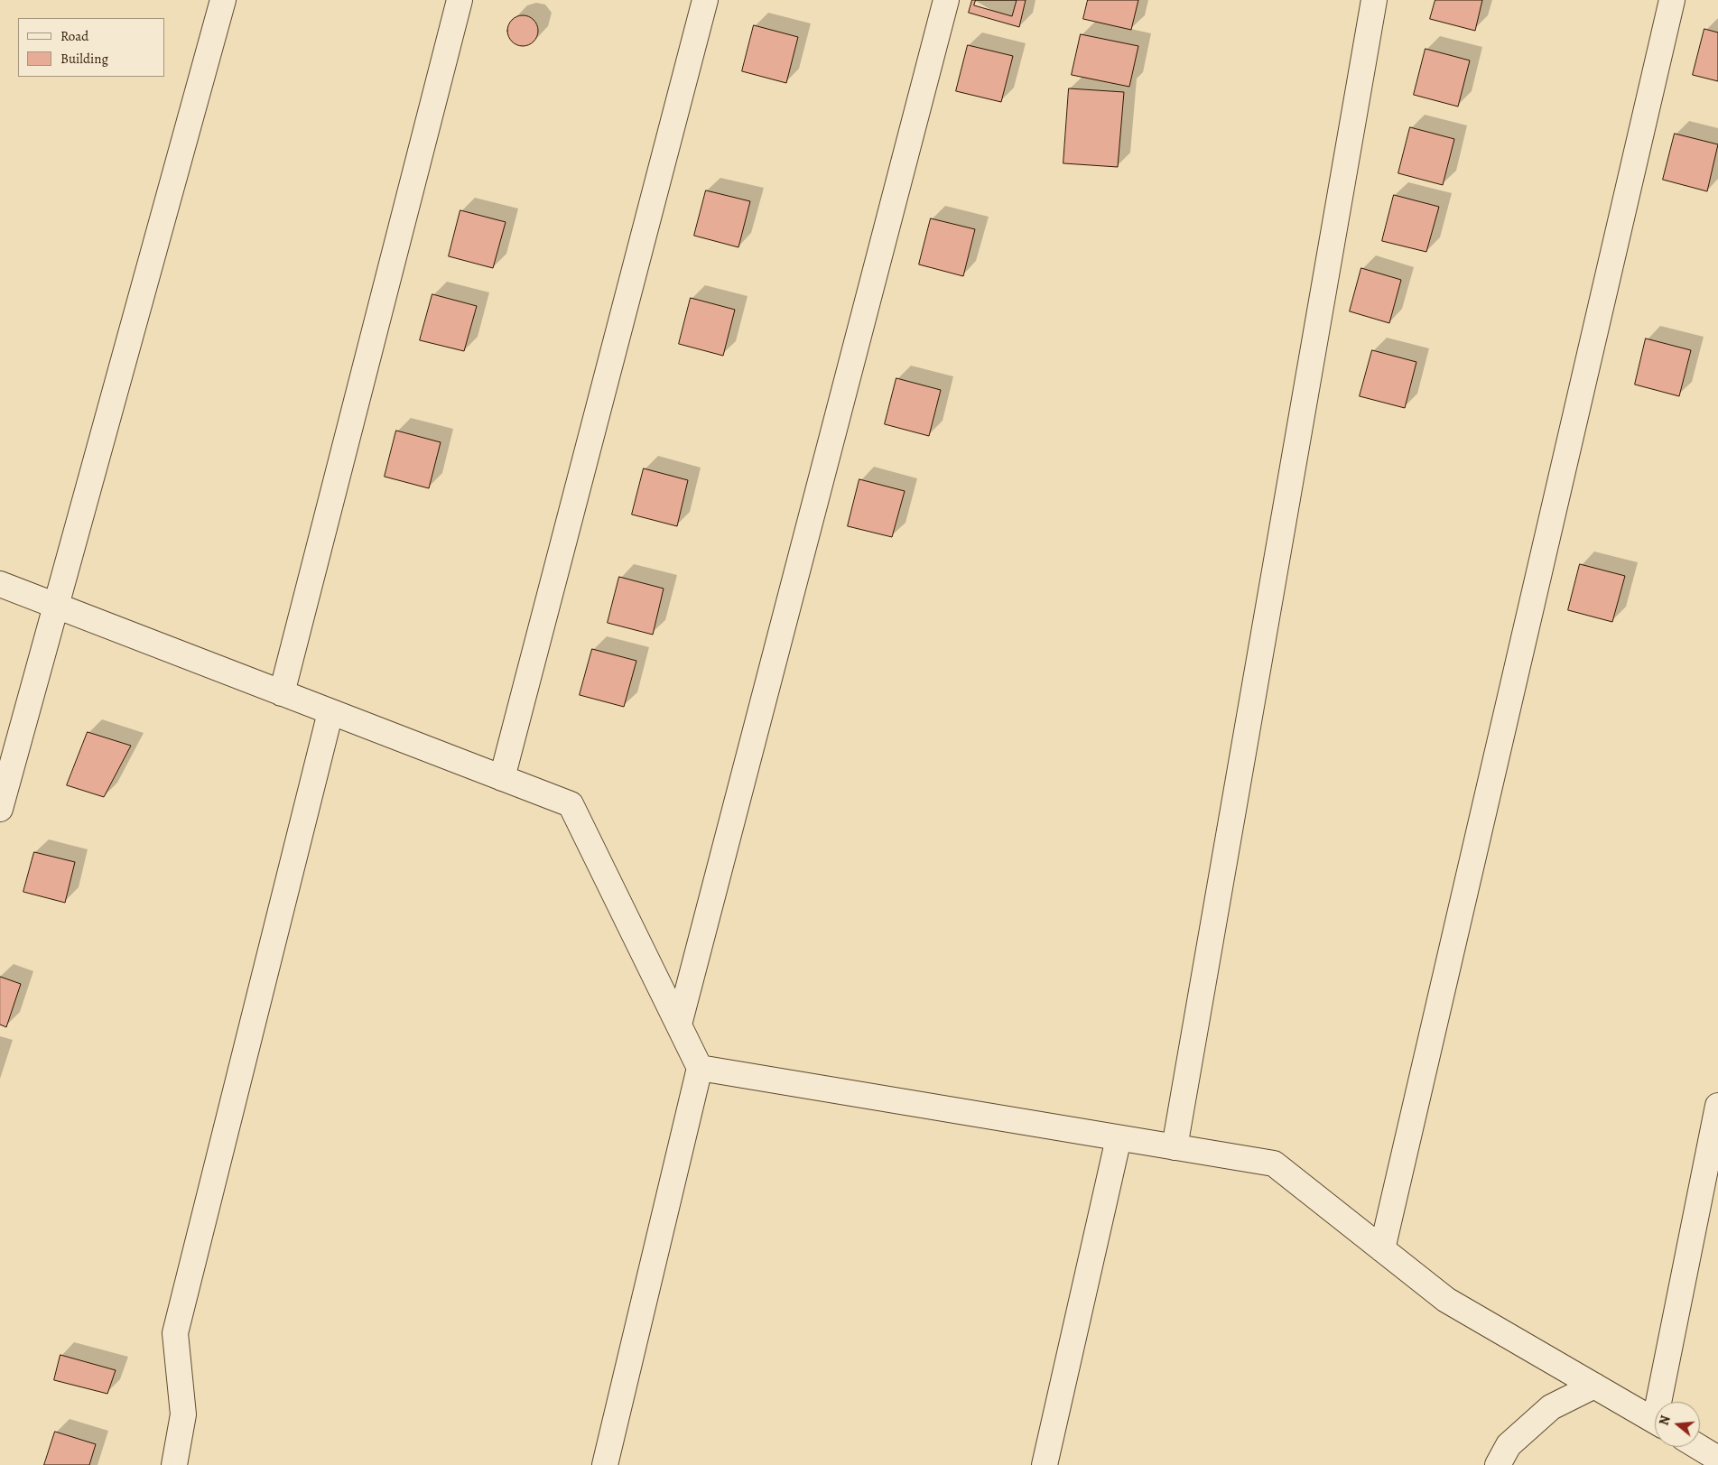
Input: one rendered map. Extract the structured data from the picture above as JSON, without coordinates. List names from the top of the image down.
{
  "legend": ["Road", "Building"],
  "north": "left"
}
